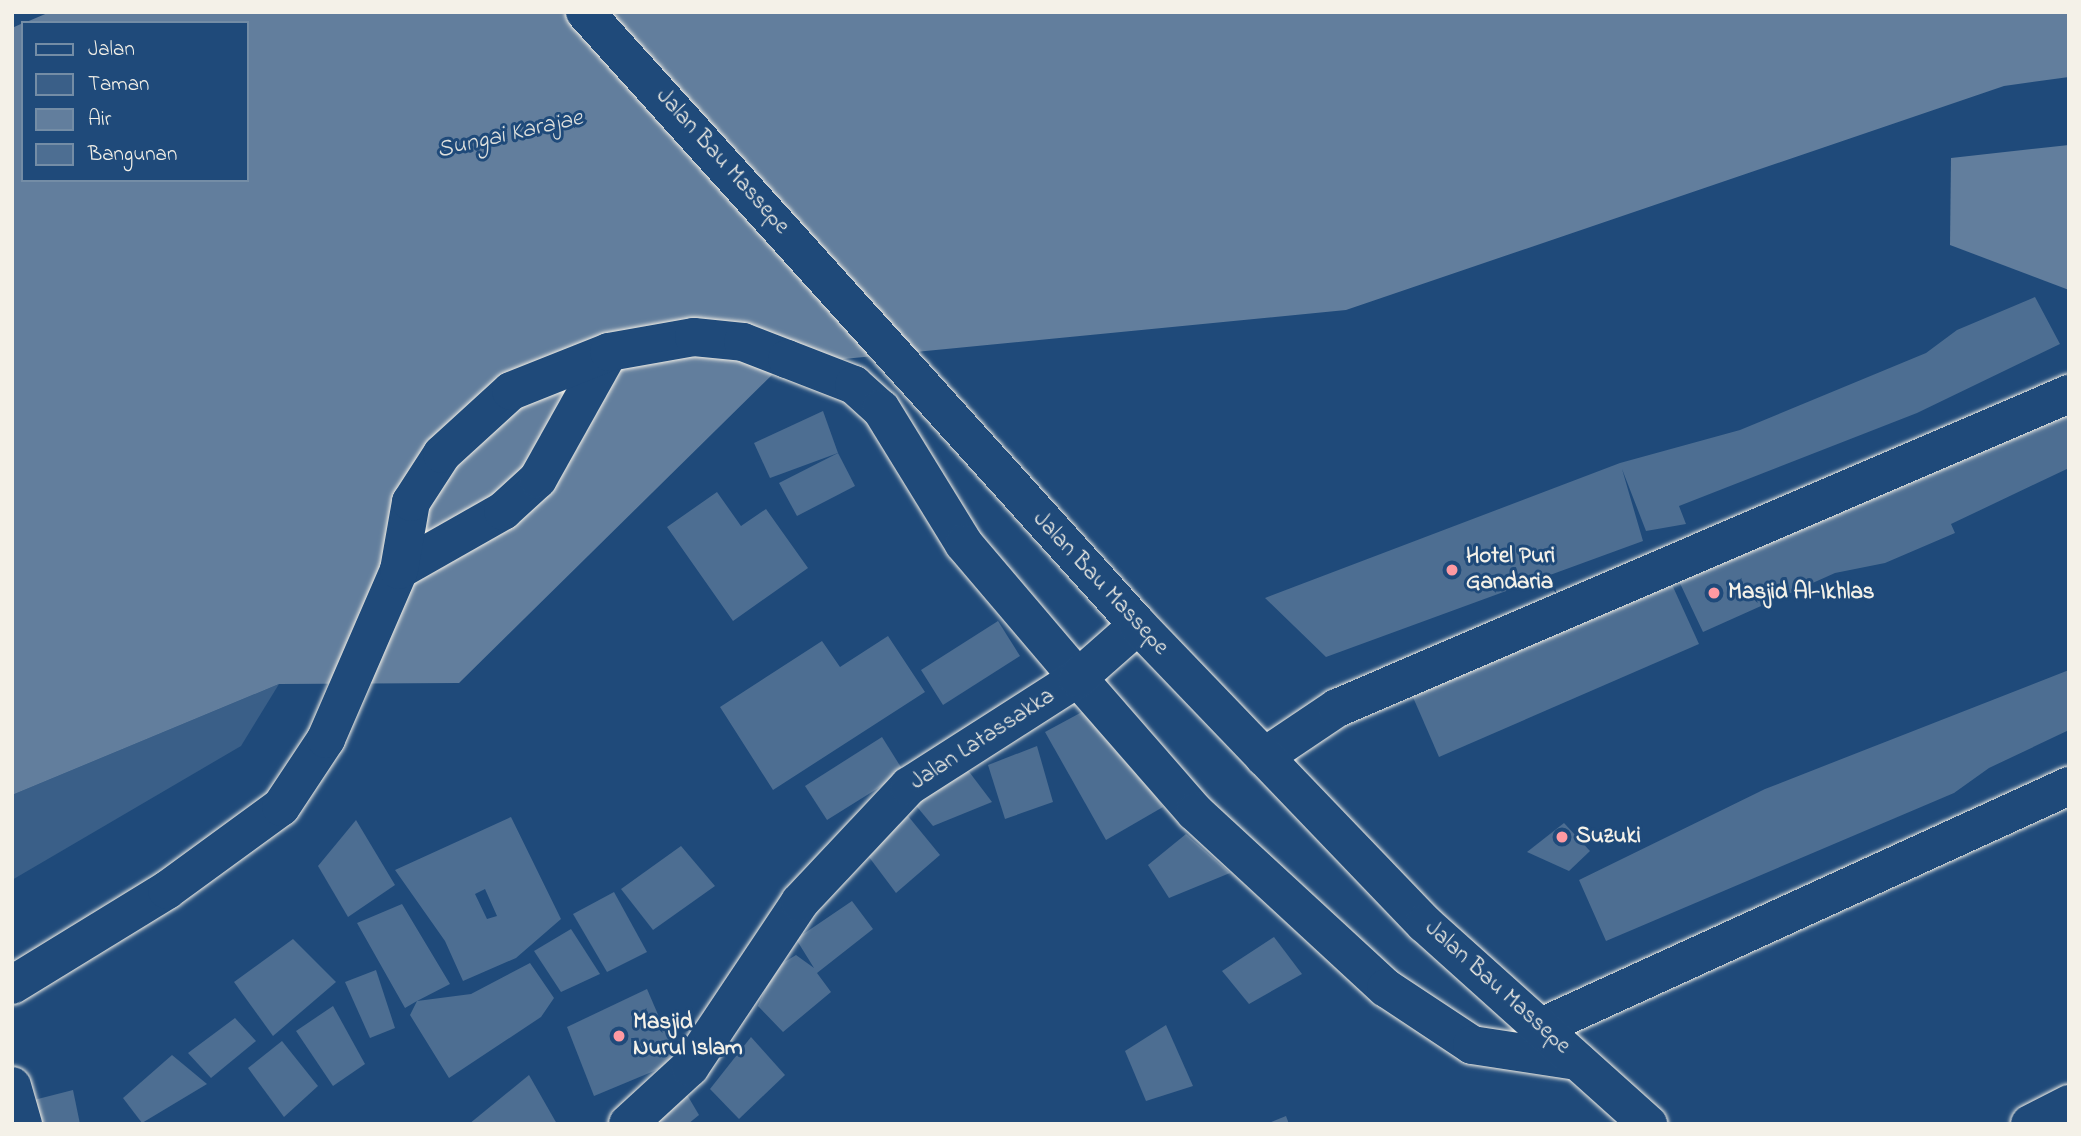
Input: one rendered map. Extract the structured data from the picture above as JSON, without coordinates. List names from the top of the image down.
{
  "streets": {
    "main road": ["Jalan Bau Massepe", "Jalan Latassakka"]
  },
  "crossings": [
    ["Jalan Bau Massepe", "Jalan Latassakka"]
  ],
  "water": ["Sungai Karajae"],
  "places": [
    "Hotel Puri Gandaria",
    "Masjid Al-Ikhlas",
    "Suzuki",
    "Masjid Nurul Islam"
  ],
  "legend": [
    "Jalan",
    "Taman",
    "Air",
    "Bangunan"
  ]
}
